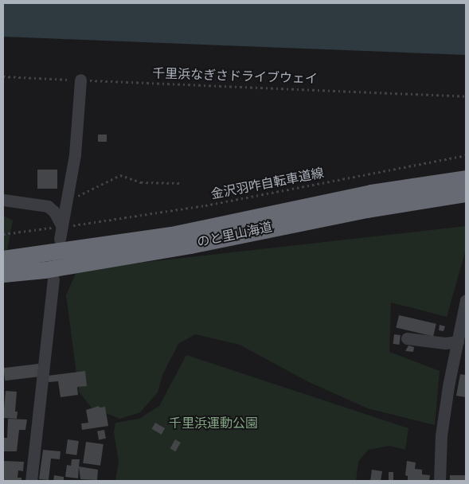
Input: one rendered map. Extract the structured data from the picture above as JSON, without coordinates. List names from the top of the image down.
{
  "streets": {
    "highway": ["のと里山海道"],
    "path": ["千里浜なぎさドライブウェイ", "金沢羽咋自転車道線"]
  },
  "parks": ["千里浜運動公園"]
}
